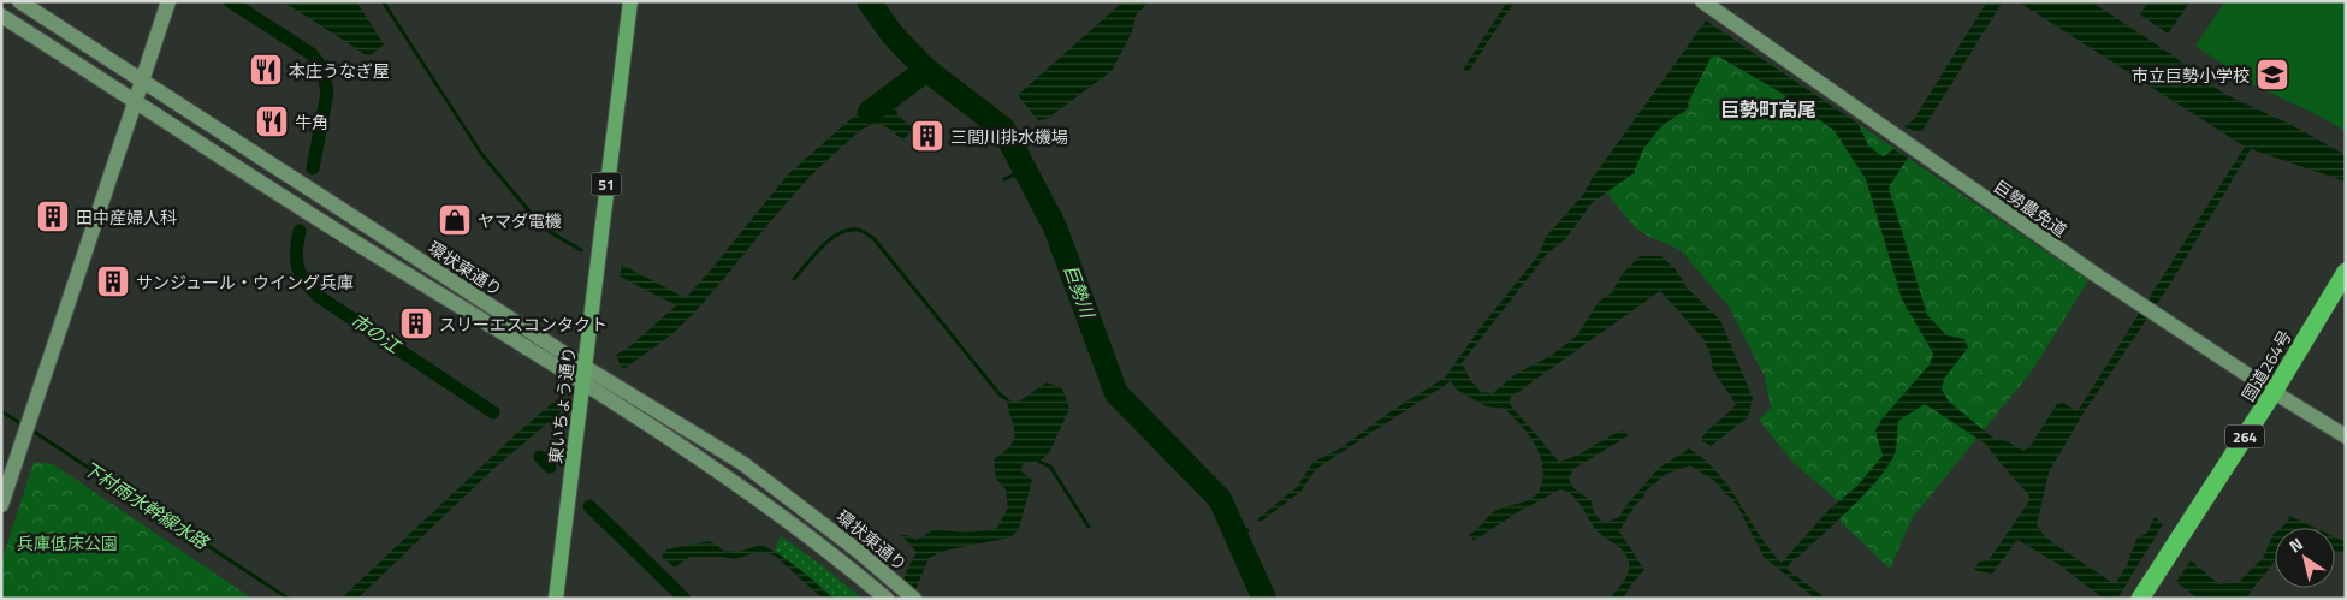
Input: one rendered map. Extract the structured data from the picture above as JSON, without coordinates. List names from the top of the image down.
{
  "streets": {
    "highway": ["国道264号", "264"],
    "main road": [
      "51",
      "巨勢農免道",
      "環状東通り",
      "東いちょう通り"
    ]
  },
  "crossings": [
    ["巨勢農免道", "国道264号"],
    ["環状東通り", "東いちょう通り"]
  ],
  "districts": ["巨勢町高尾"],
  "water": ["巨勢川", "市の江", "下村雨水幹線水路"],
  "parks": ["兵庫低床公園"],
  "places": {
    "restaurant": ["本庄うなぎ屋", "牛角"],
    "school or university": ["市立巨勢小学校"],
    "building": [
      "三間川排水機場",
      "田中産婦人科",
      "サンジュール・ウイング兵庫",
      "スリーエスコンタクト"
    ],
    "shop": ["ヤマダ電機"]
  },
  "north": "top left"
}
